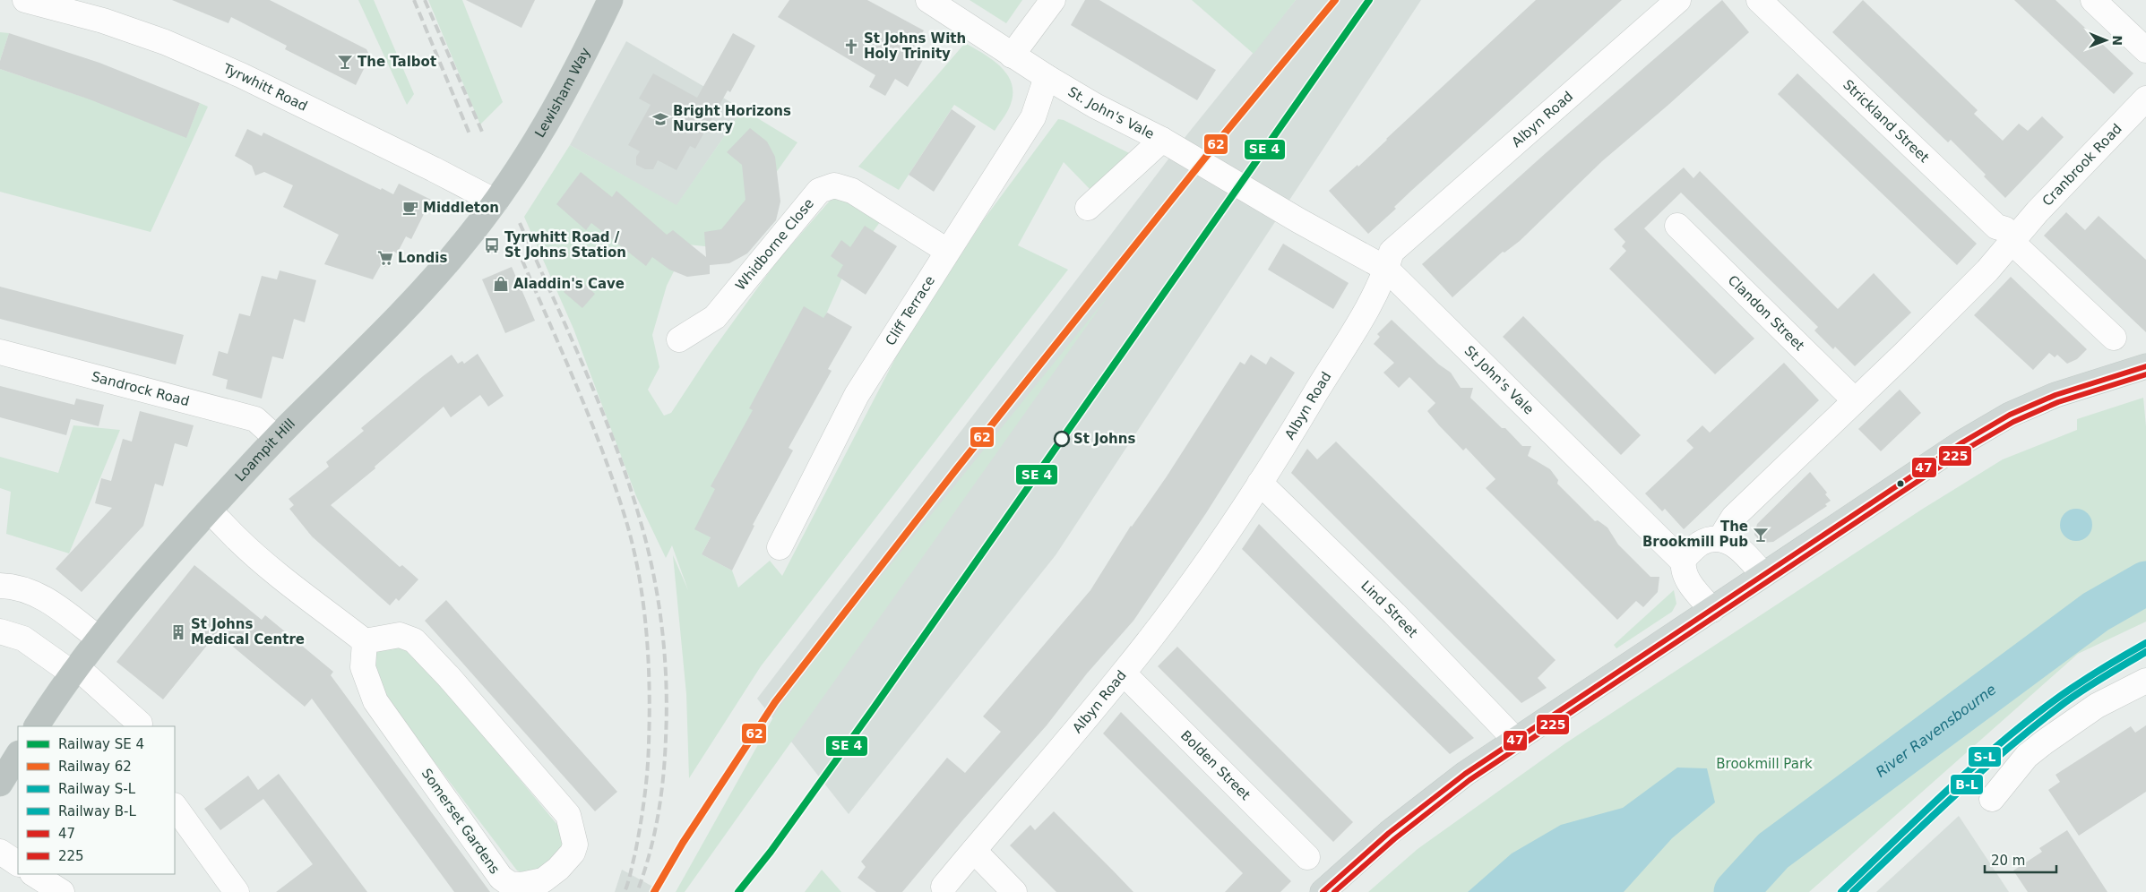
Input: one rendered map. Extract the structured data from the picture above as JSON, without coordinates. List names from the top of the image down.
{
  "streets": {
    "highway": ["Lewisham Way", "Loampit Hill"],
    "street": [
      "Tyrwhitt Road",
      "St. John's Vale",
      "Albyn Road",
      "Strickland Street",
      "Cranbrook Road",
      "Whidborne Close",
      "Cliff Terrace",
      "Clandon Street",
      "St John's Vale",
      "Sandrock Road",
      "Lind Street",
      "Bolden Street",
      "Somerset Gardens"
    ]
  },
  "crossings": [
    ["Tyrwhitt Road", "Lewisham Way"],
    ["Tyrwhitt Road", "Loampit Hill"],
    ["Lewisham Way", "Loampit Hill"],
    ["St. John's Vale", "Cliff Terrace"],
    ["St. John's Vale", "St John's Vale"],
    ["Albyn Road", "St John's Vale"],
    ["Albyn Road", "Lind Street"],
    ["Albyn Road", "Bolden Street"],
    ["Strickland Street", "Cranbrook Road"],
    ["Cranbrook Road", "Clandon Street"],
    ["Cranbrook Road", "St John's Vale"],
    ["Whidborne Close", "Cliff Terrace"],
    ["Sandrock Road", "Loampit Hill"]
  ],
  "water": ["River Ravensbourne"],
  "parks": ["Brookmill Park"],
  "places": {
    "church": ["St Johns With Holy Trinity"],
    "bar": ["The Talbot", "The Brookmill Pub"],
    "school or university": ["Bright Horizons Nursery"],
    "cafe": ["Middleton"],
    "bus stop": ["Tyrwhitt Road / St Johns Station"],
    "supermarket": ["Londis"],
    "shop": ["Aladdin's Cave"],
    "other": ["St Johns"],
    "building": ["St Johns Medical Centre"]
  },
  "lines": [
    "rail line 62",
    "transit line 47",
    "transit line 225",
    "rail line S-L",
    "rail line B-L"
  ],
  "legend": [
    "Railway SE 4",
    "Railway 62",
    "Railway S-L",
    "Railway B-L",
    "47",
    "225"
  ],
  "scale_bar": "20 m",
  "north": "right"
}
